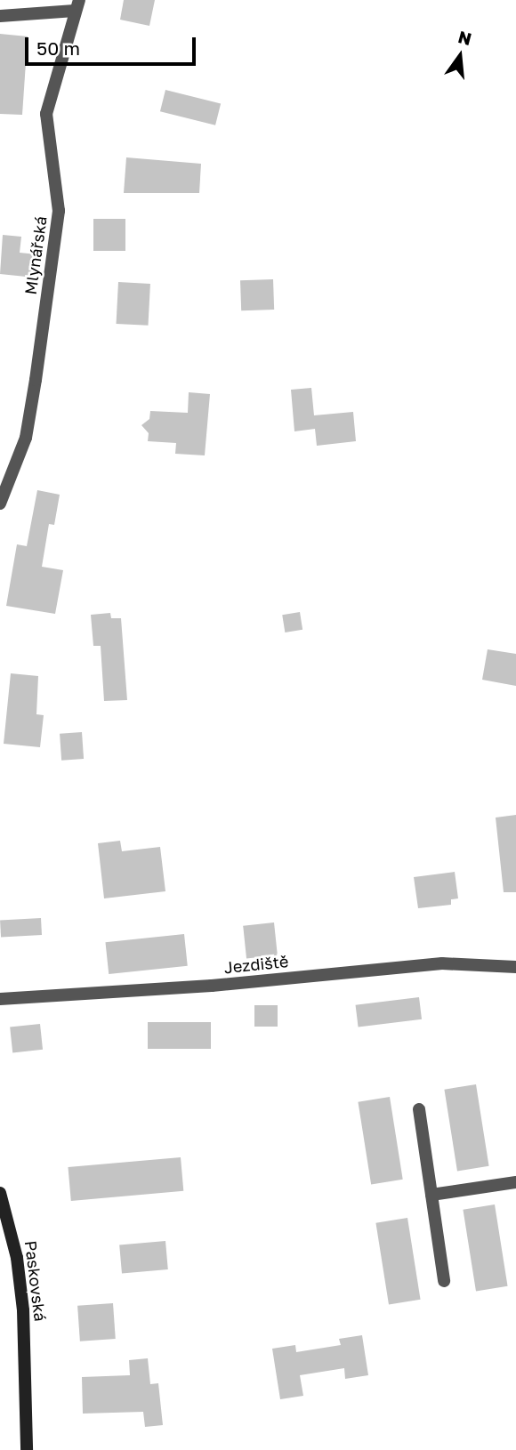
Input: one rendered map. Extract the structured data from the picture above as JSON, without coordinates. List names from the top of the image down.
{
  "streets": {
    "main road": ["Paskovská"],
    "street": ["Mlynářská", "Jezdiště"]
  },
  "scale_bar": "50 m",
  "north": "top"
}
